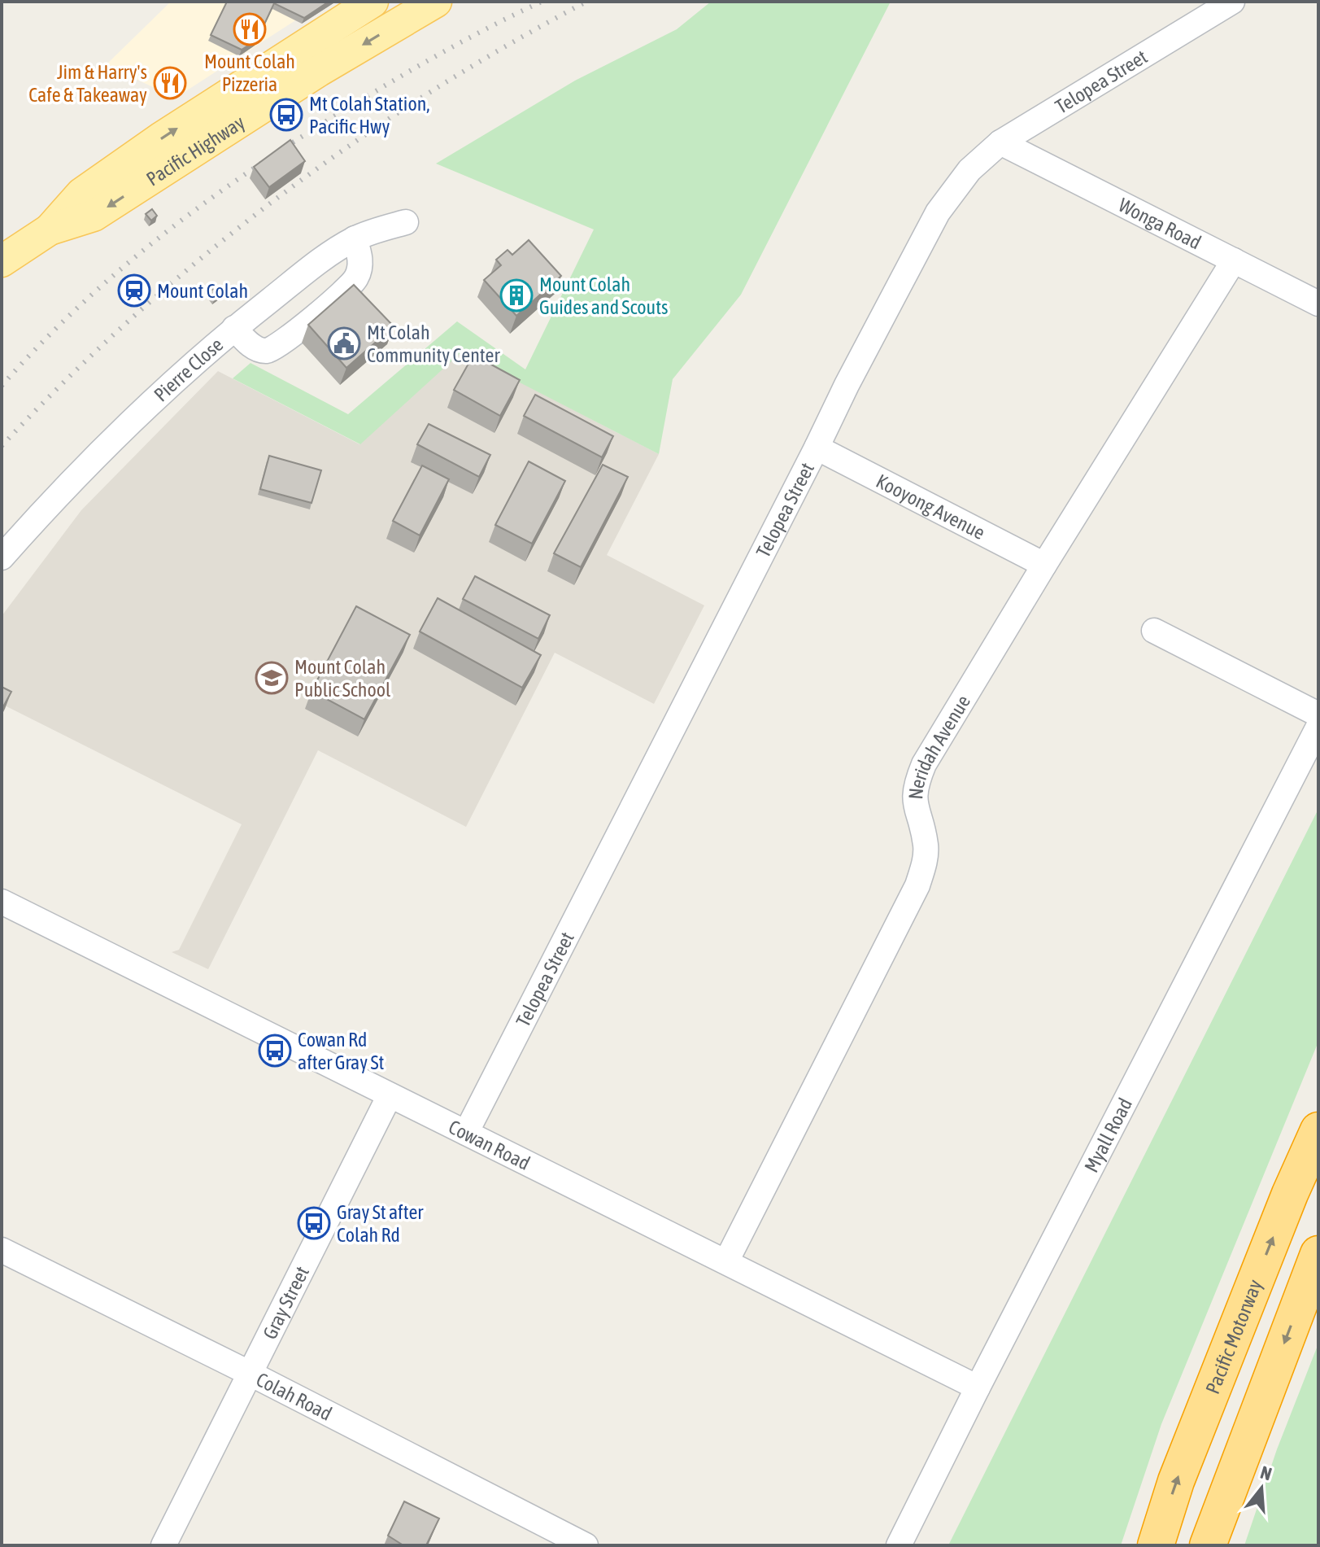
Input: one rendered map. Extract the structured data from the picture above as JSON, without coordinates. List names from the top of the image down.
{
  "streets": {
    "highway": ["Pacific Motorway"],
    "main road": ["Pacific Highway"],
    "street": [
      "Telopea Street",
      "Wonga Road",
      "Pierre Close",
      "Kooyong Avenue",
      "Neridah Avenue",
      "Myall Road",
      "Cowan Road",
      "Gray Street",
      "Colah Road"
    ]
  },
  "crossings": [
    ["Telopea Street", "Wonga Road"],
    ["Telopea Street", "Kooyong Avenue"],
    ["Telopea Street", "Cowan Road"],
    ["Wonga Road", "Neridah Avenue"],
    ["Kooyong Avenue", "Neridah Avenue"],
    ["Neridah Avenue", "Cowan Road"],
    ["Myall Road", "Cowan Road"],
    ["Cowan Road", "Gray Street"],
    ["Gray Street", "Colah Road"]
  ],
  "places": {
    "restaurant": ["Mount Colah Pizzeria", "Jim & Harry's Cafe & Takeaway"],
    "bus stop": ["Mt Colah Station, Pacific Hwy", "Cowan Rd after Gray St", "Gray St after Colah Rd"],
    "station": ["Mount Colah"],
    "building": ["Mount Colah Guides and Scouts"],
    "public building": ["Mt Colah Community Center"],
    "school or university": ["Mount Colah Public School"]
  },
  "north": "top"
}
